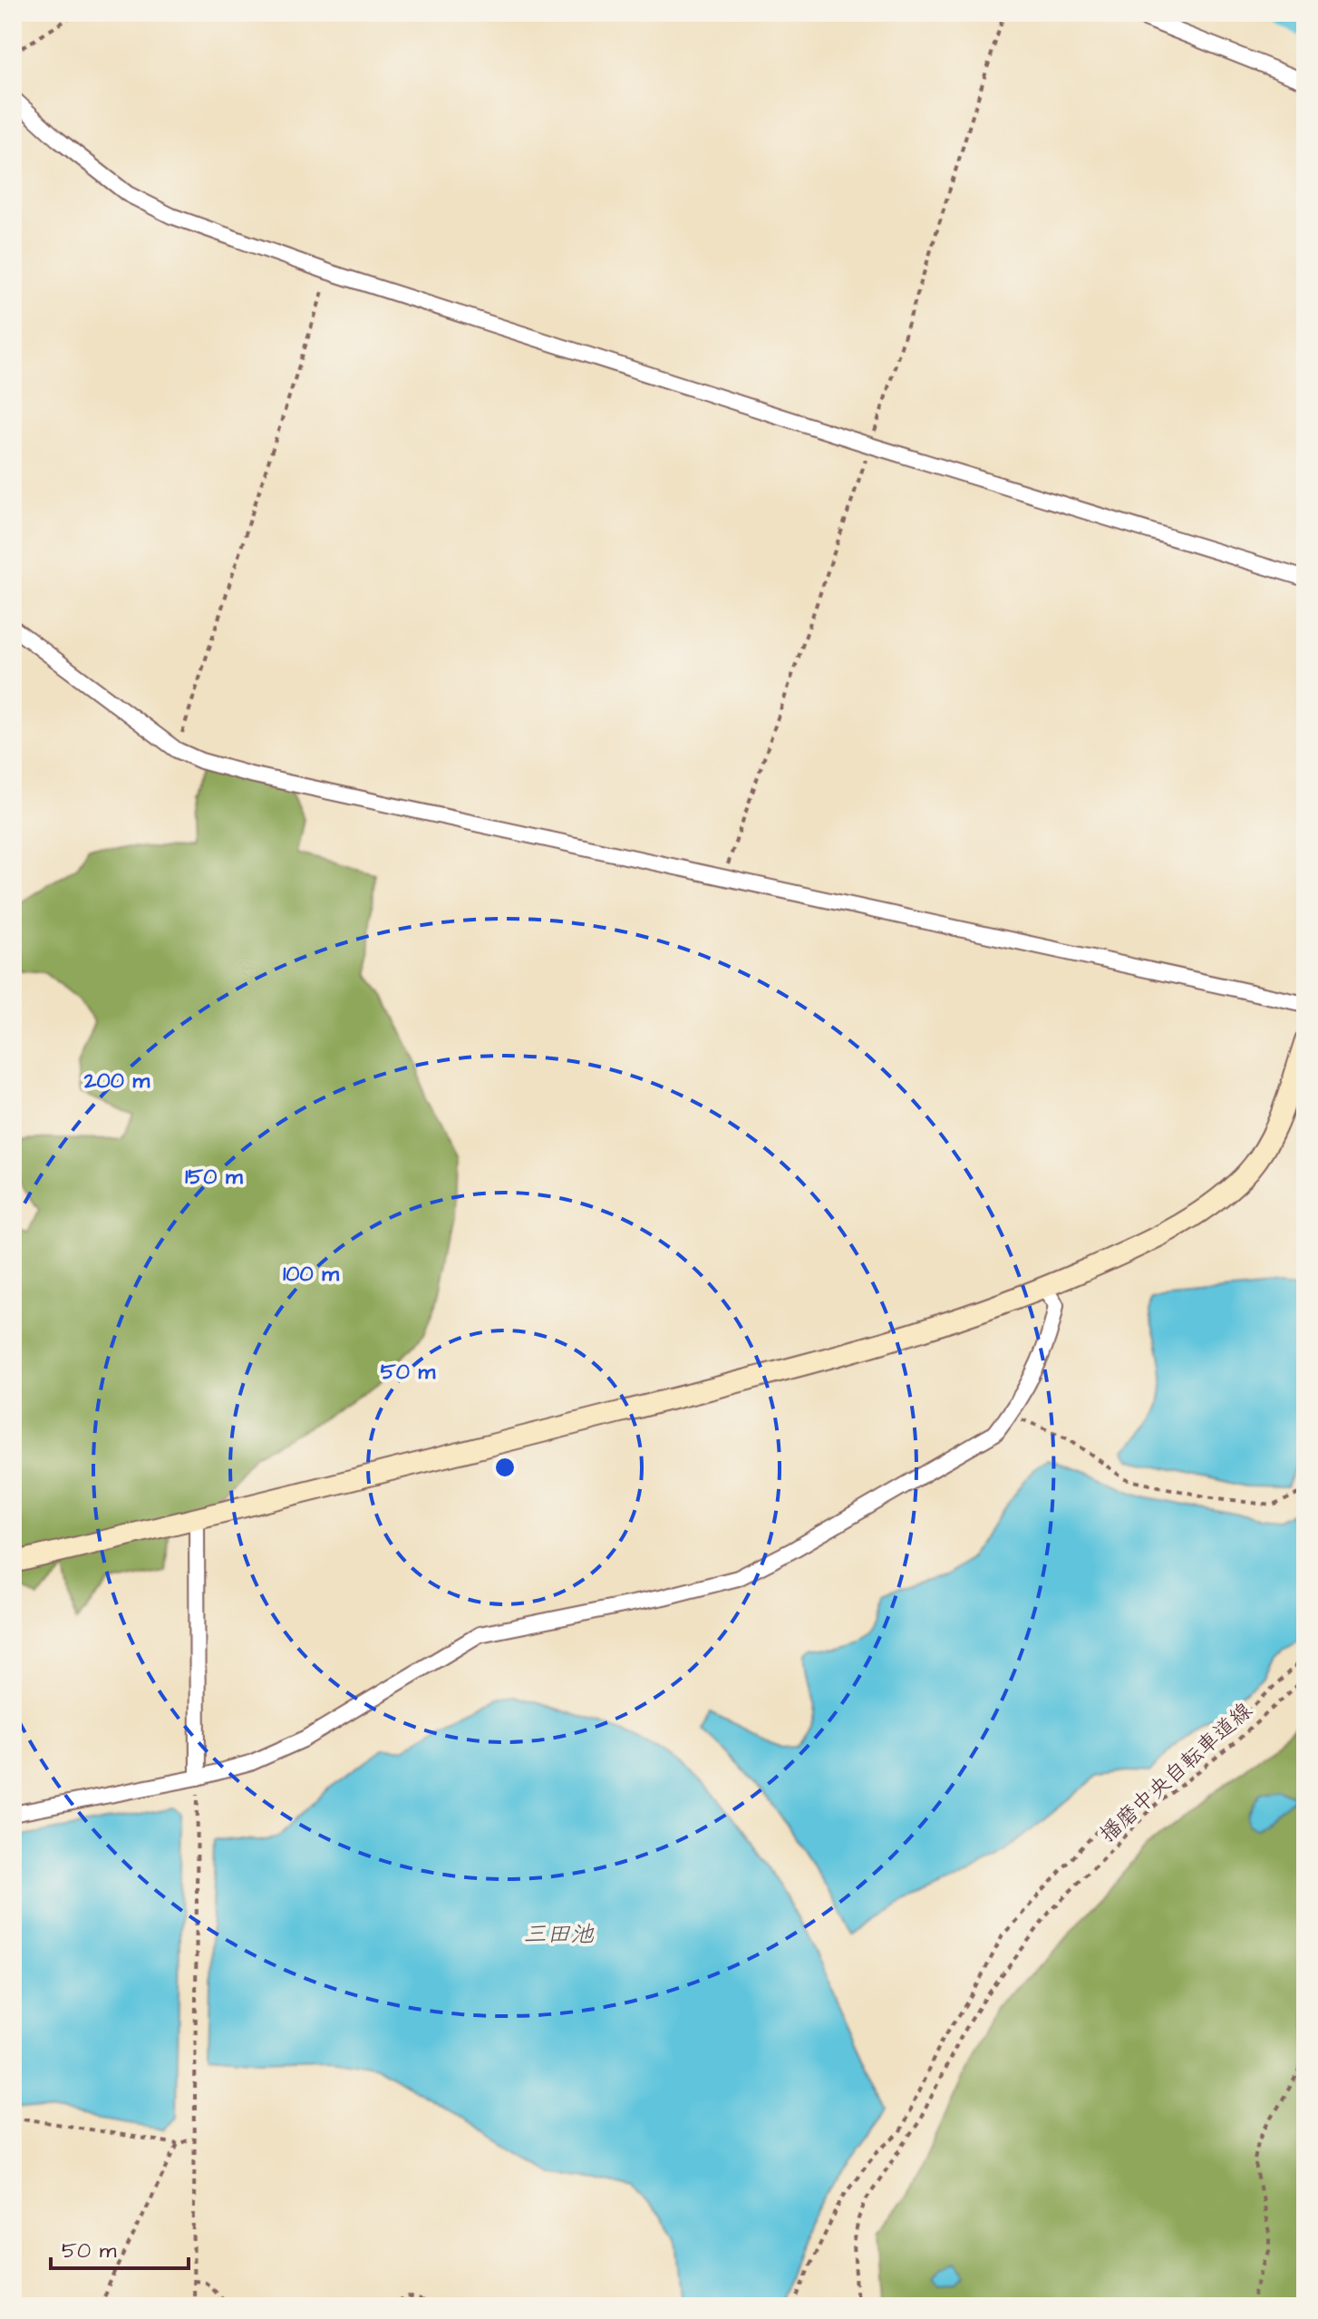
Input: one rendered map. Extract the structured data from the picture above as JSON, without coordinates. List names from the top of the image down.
{
  "streets": {
    "path": ["播磨中央自転車道線"]
  },
  "water": ["三田池"],
  "scale_bar": "50 m",
  "rings": [
    "200 m",
    "150 m",
    "100 m",
    "50 m"
  ]
}
